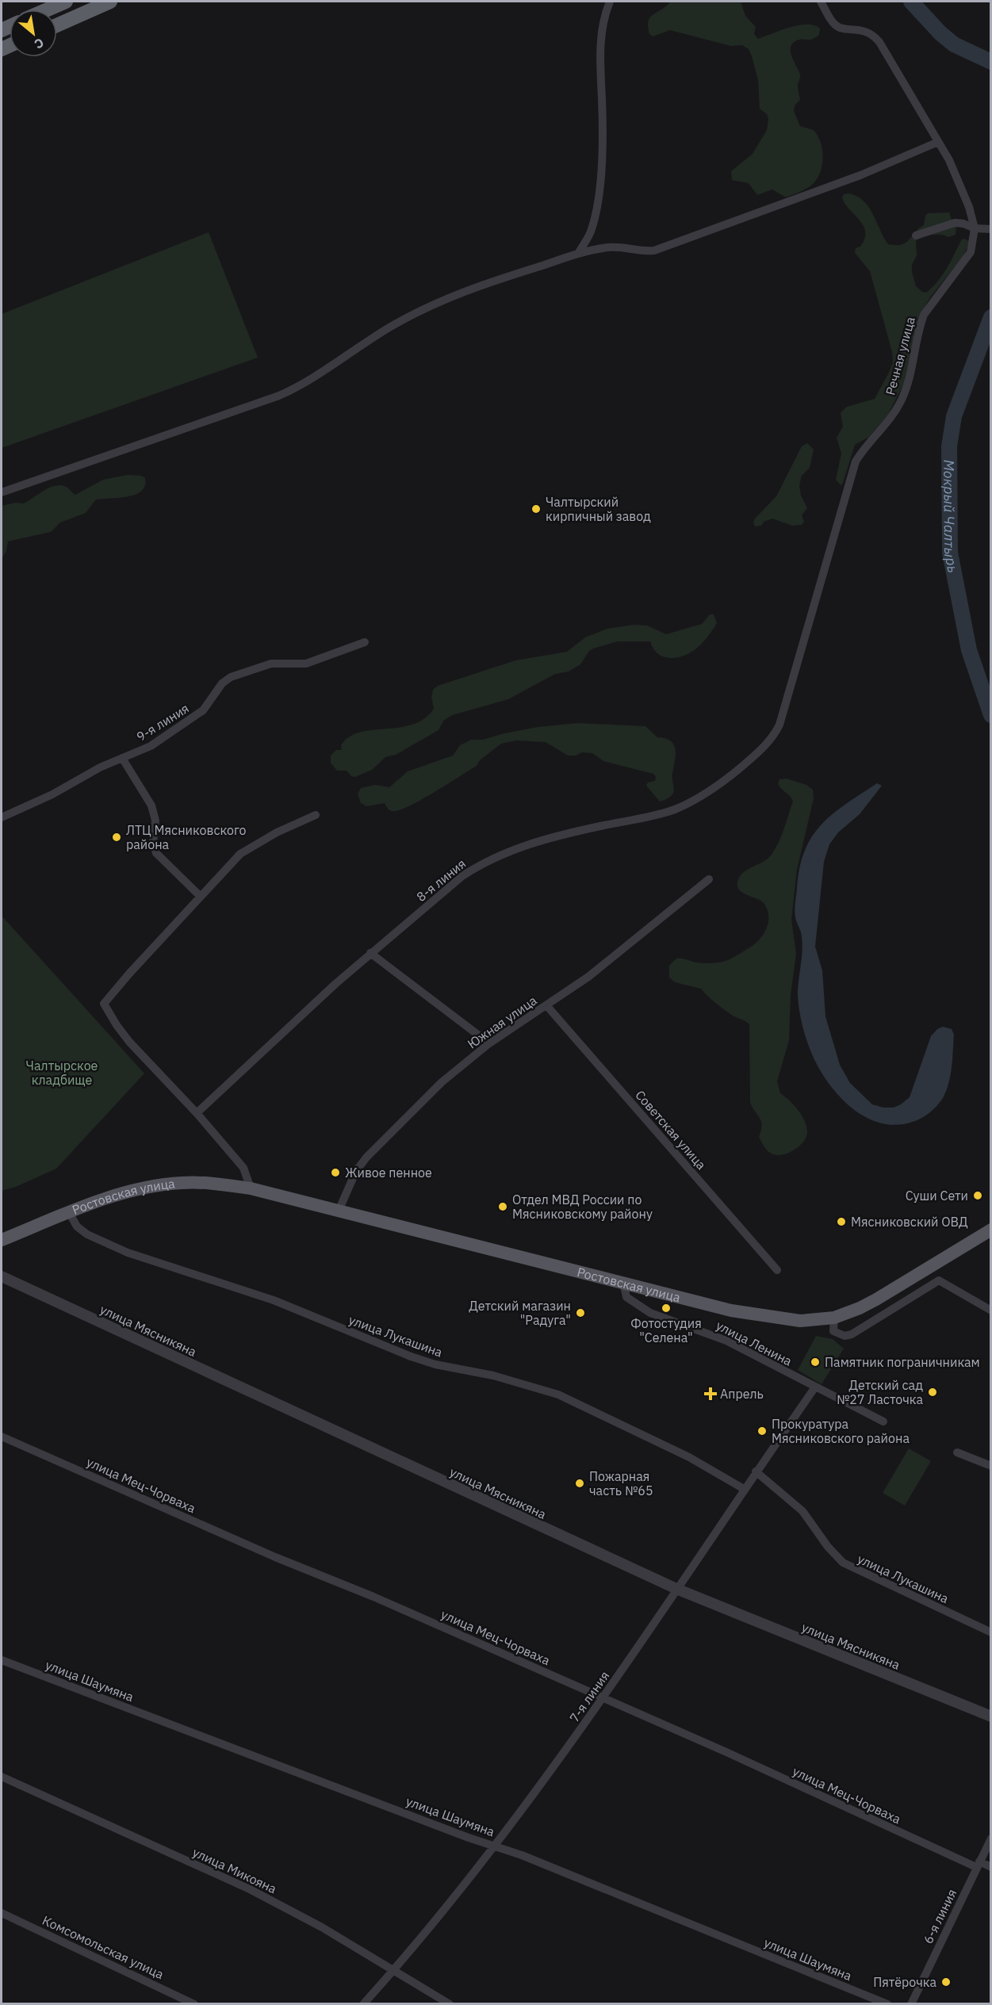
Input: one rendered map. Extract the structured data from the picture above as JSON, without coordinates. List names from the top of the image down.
{
  "streets": {
    "main road": ["Ростовская улица"],
    "street": [
      "Речная улица",
      "9-я линия",
      "8-я линия",
      "Южная улица",
      "Советская улица",
      "улица Мясникяна",
      "улица Лукашина",
      "улица Ленина",
      "улица Мец-Чорваха",
      "улица Шаумяна",
      "7-я линия",
      "улица Микояна",
      "6-я линия",
      "Комсомольская улица"
    ]
  },
  "crossings": [
    ["Речная улица", "8-я линия"],
    ["Южная улица", "Советская улица"],
    ["Южная улица", "Ростовская улица"],
    ["Ростовская улица", "улица Лукашина"],
    ["Ростовская улица", "улица Ленина"],
    ["улица Мясникяна", "7-я линия"],
    ["улица Лукашина", "7-я линия"],
    ["улица Ленина", "7-я линия"],
    ["улица Мец-Чорваха", "7-я линия"],
    ["улица Мец-Чорваха", "6-я линия"],
    ["улица Шаумяна", "7-я линия"],
    ["7-я линия", "улица Микояна"]
  ],
  "water": ["Мокрый Чалтырь"],
  "parks": ["Чалтырское кладбище"],
  "places": {
    "other": [
      "Чалтырский кирпичный завод",
      "ЛТЦ Мясниковского района",
      "Живое пенное",
      "Суши Сети",
      "Отдел МВД России по Мясниковскому району",
      "Мясниковский ОВД",
      "Фотостудия \"Селена\"",
      "Детский магазин \"Радуга\"",
      "Памятник пограничникам",
      "Детский сад №27 Ласточка",
      "Прокуратура Мясниковского района",
      "Пожарная часть №65",
      "Пятёрочка"
    ],
    "health": ["Апрель"]
  },
  "north": "bottom right"
}
